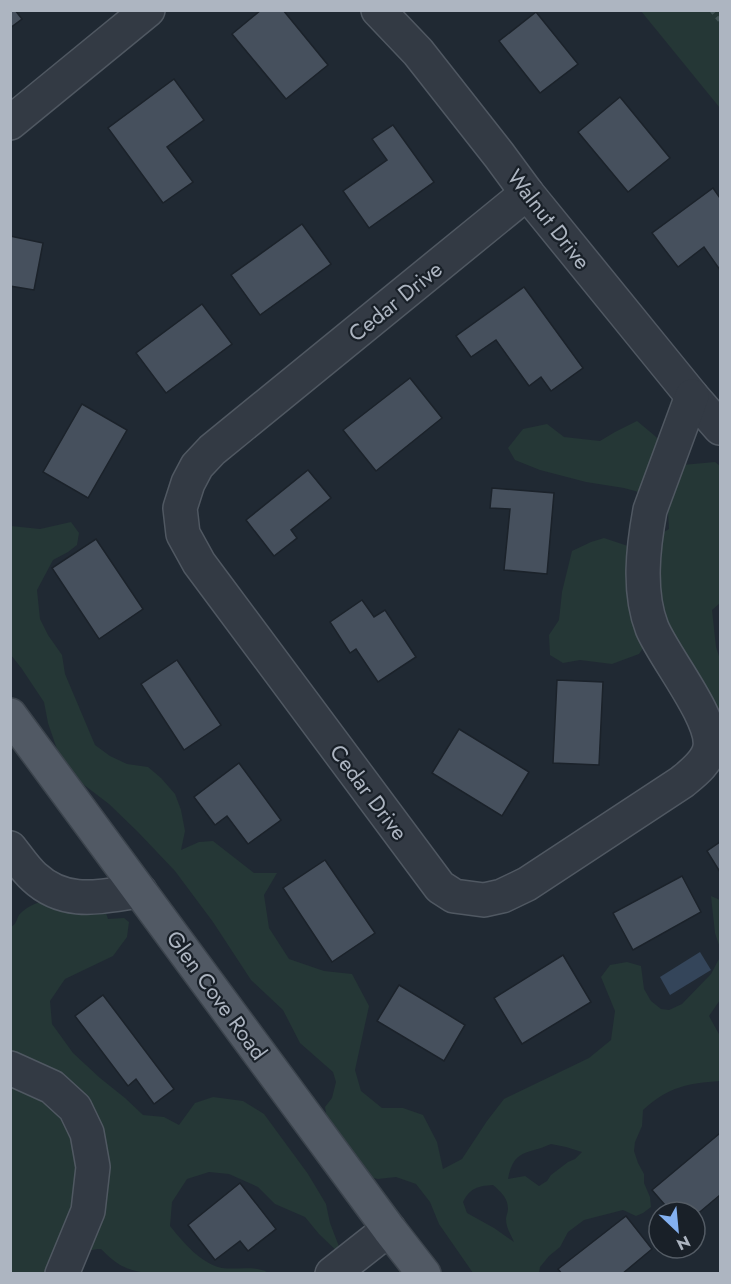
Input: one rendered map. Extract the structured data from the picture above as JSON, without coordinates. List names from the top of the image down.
{
  "streets": {
    "main road": ["Glen Cove Road"],
    "street": ["Walnut Drive", "Cedar Drive"]
  },
  "crossings": [
    ["Walnut Drive", "Cedar Drive"]
  ],
  "north": "bottom right"
}
